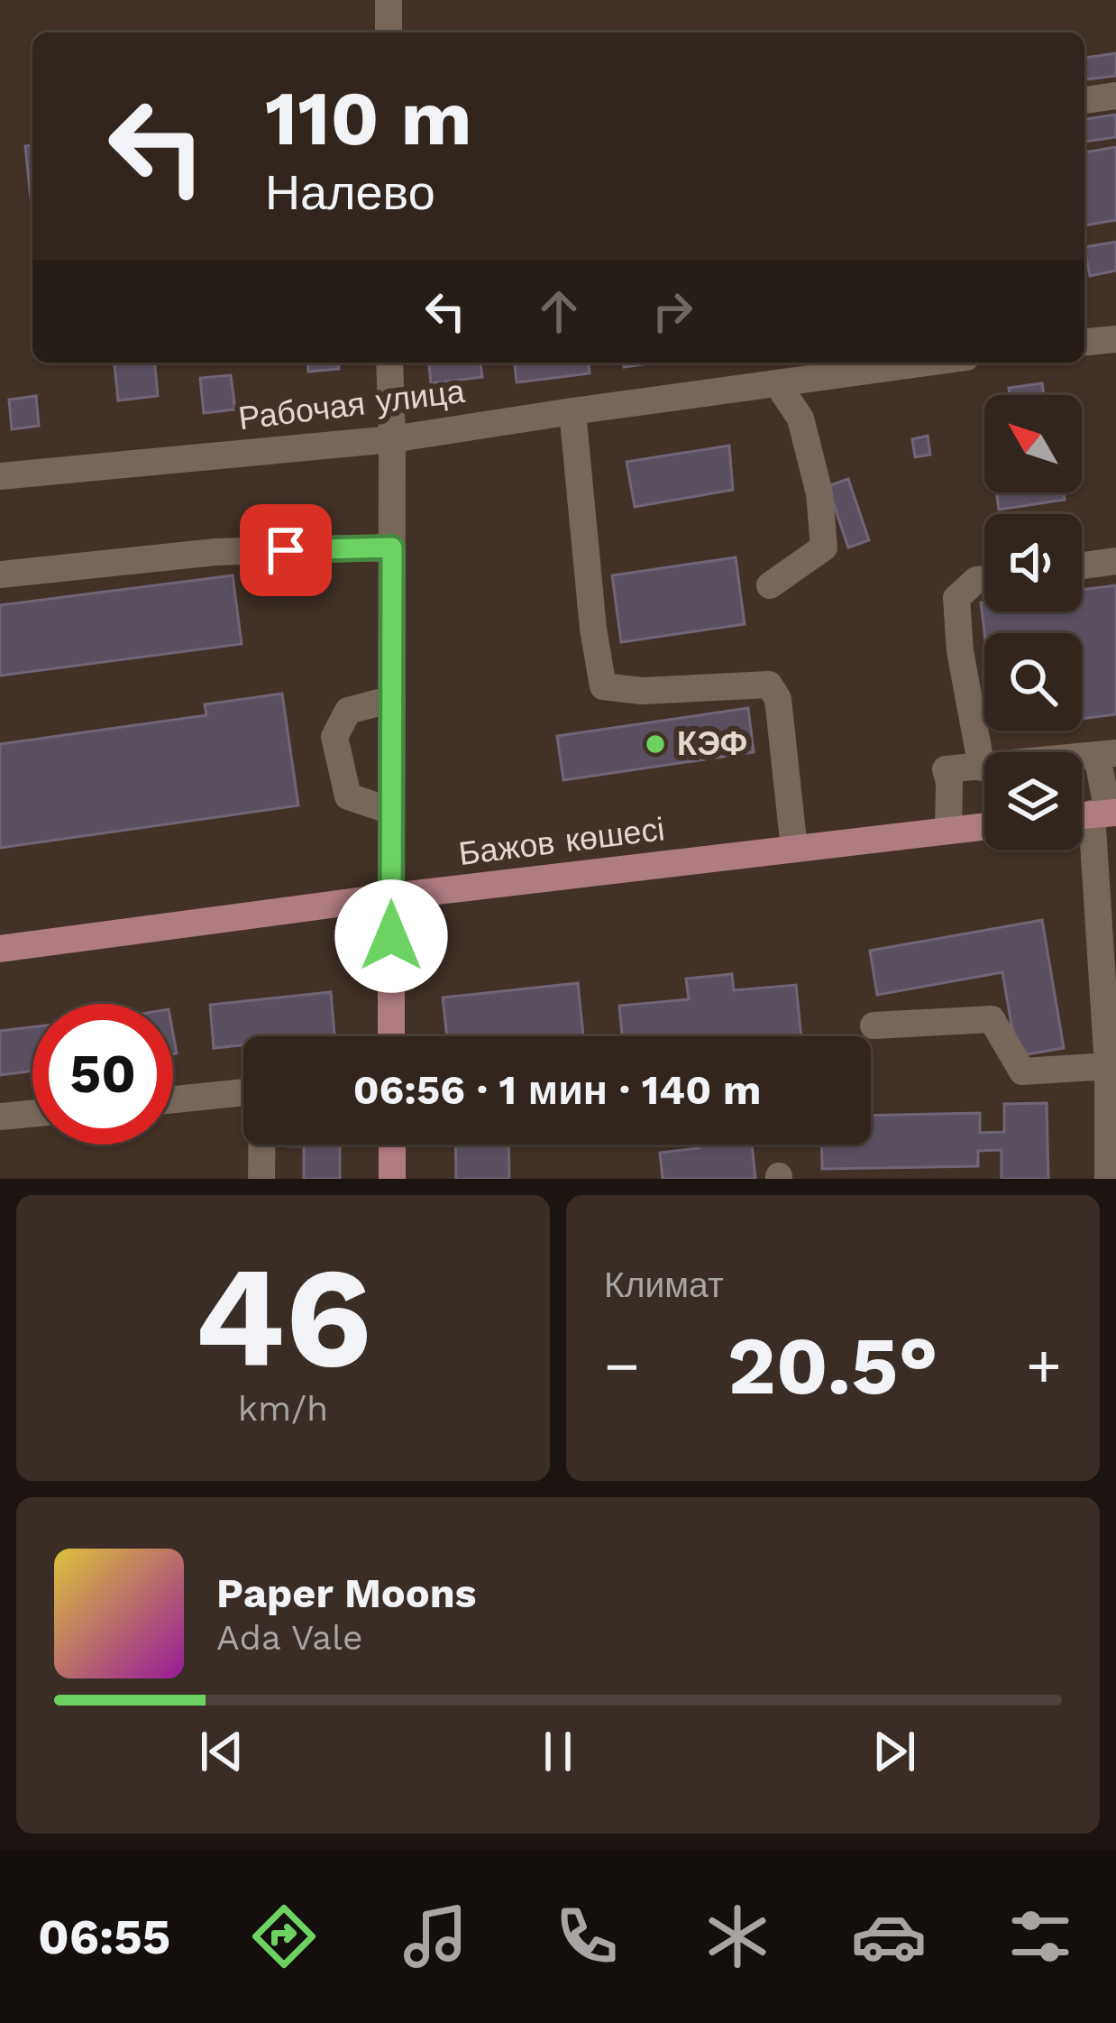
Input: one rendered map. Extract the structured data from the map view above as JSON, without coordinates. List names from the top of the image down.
{
  "streets": {
    "main road": ["Бажов көшесі"],
    "street": ["Рабочая улица"]
  },
  "places": ["КЭФ"],
  "north": "top left",
  "page": {
    "turn": ["110 m", "Налево"],
    "limit": "50",
    "trip": "06:56 · 1 мин · 140 m",
    "tile": [
      ["46", "km/h"],
      "Климат"
    ],
    "heat": ["−", "20.5°", "+"],
    "song": ["Paper Moons", "Ada Vale"],
    "tabs": "06:55"
  }
}
